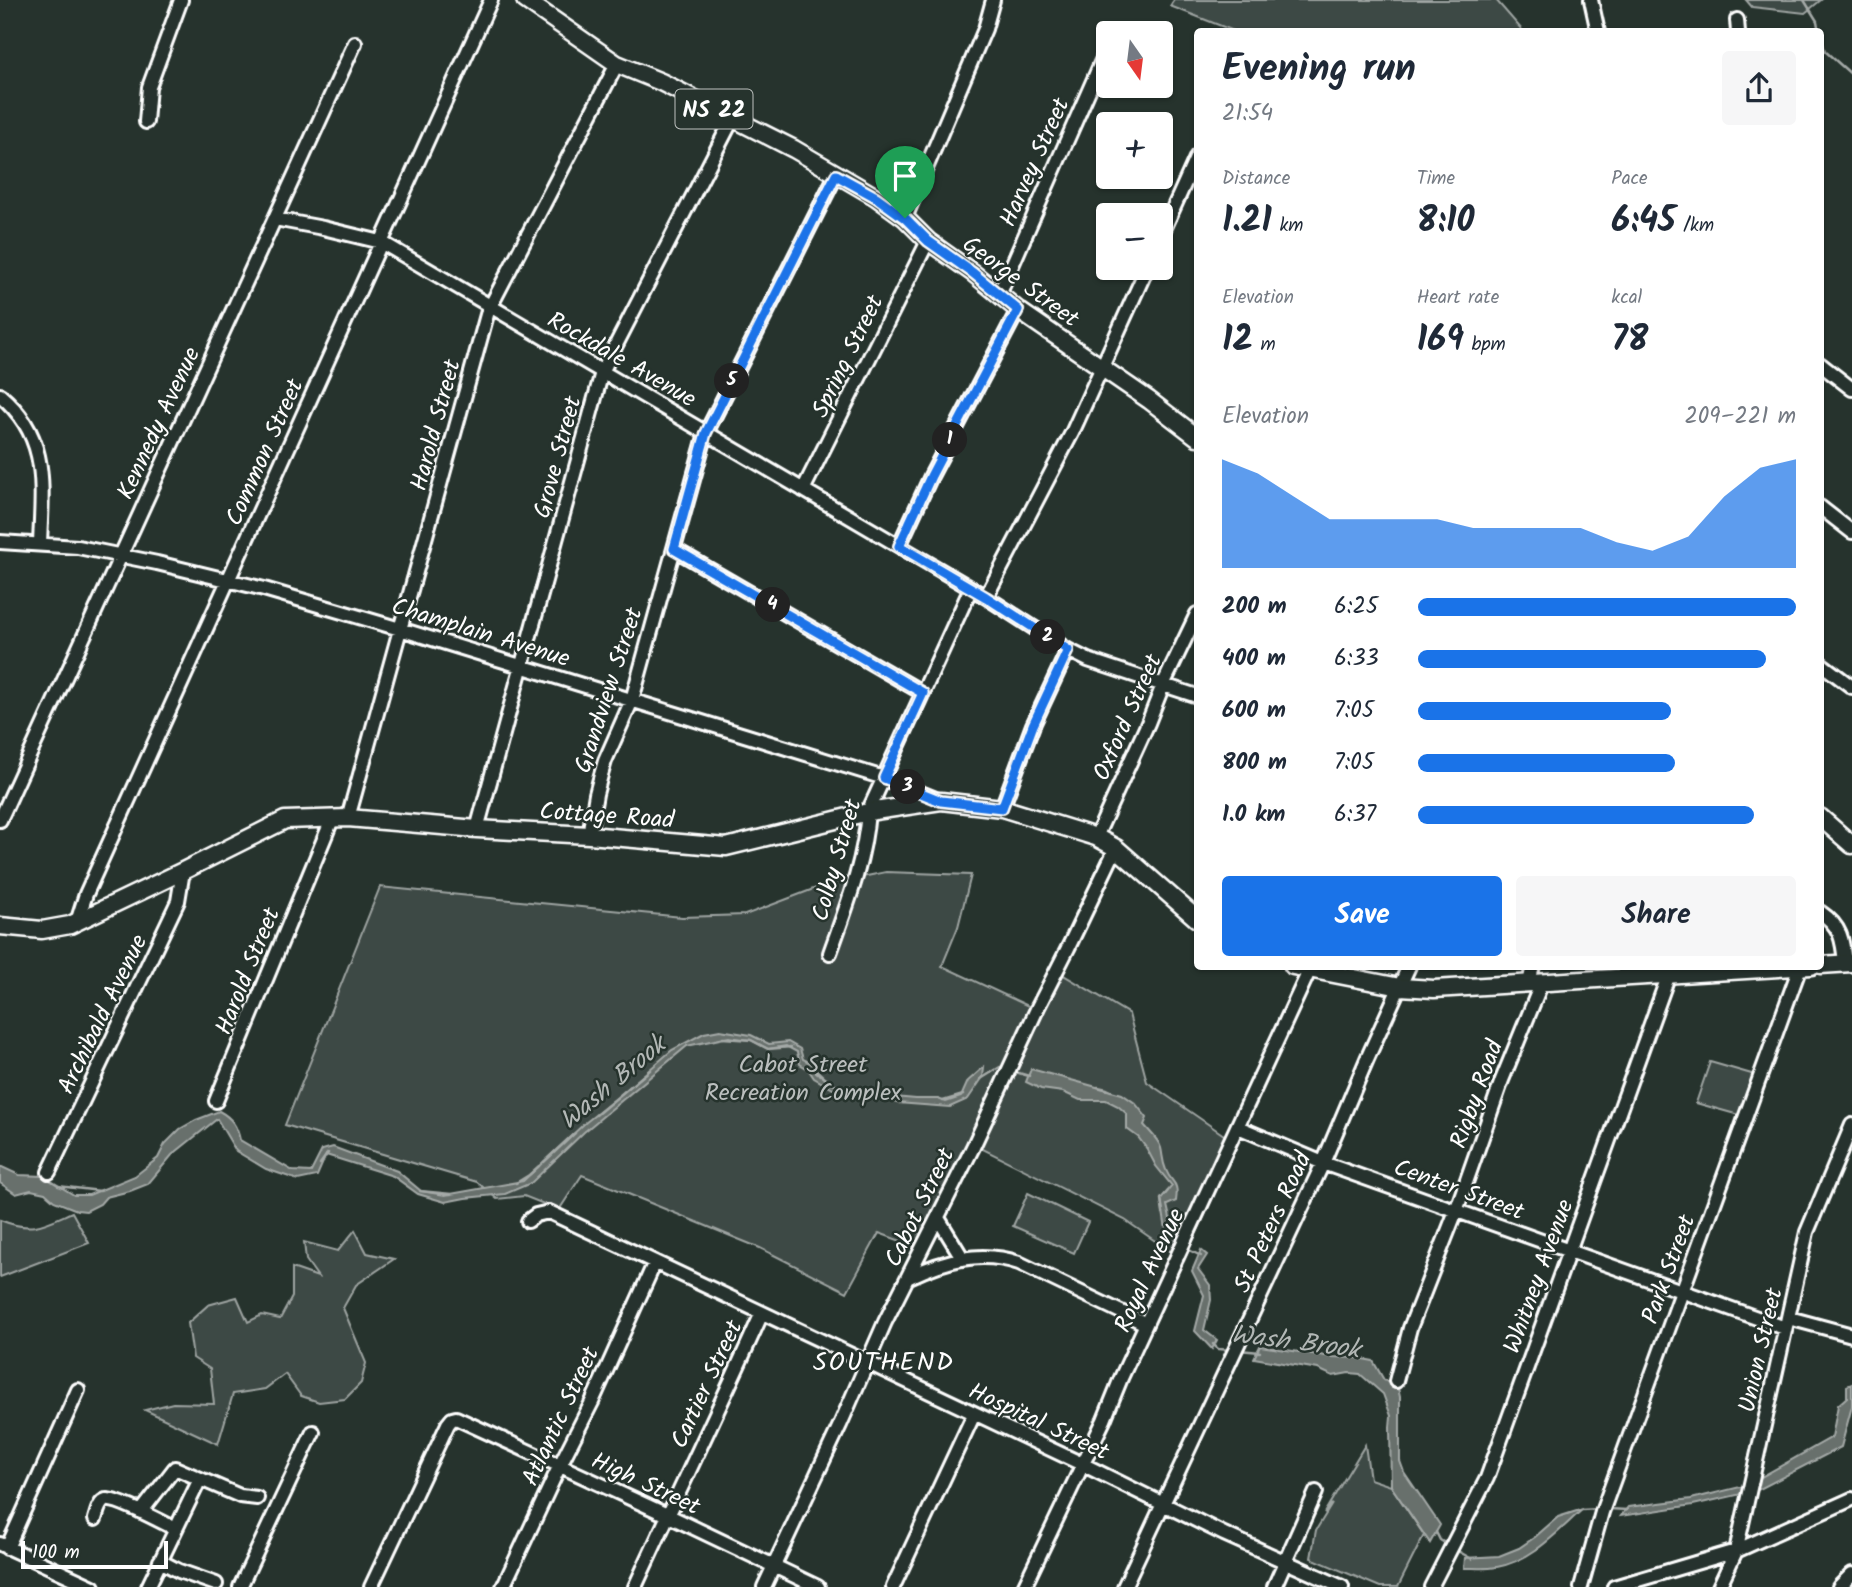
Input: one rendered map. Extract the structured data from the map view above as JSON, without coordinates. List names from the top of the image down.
{
  "streets": {
    "main road": ["NS 22", "George Street", "Cottage Road"],
    "street": [
      "Harvey Street",
      "Spring Street",
      "Rockdale Avenue",
      "Kennedy Avenue",
      "Harold Street",
      "Common Street",
      "Grove Street",
      "Champlain Avenue",
      "Grandview Street",
      "Oxford Street",
      "Colby Street",
      "Archibald Avenue",
      "Rigby Road",
      "Center Street",
      "Cabot Street",
      "St Peters Road",
      "Park Street",
      "Royal Avenue",
      "Whitney Avenue",
      "Union Street",
      "Cartier Street",
      "Atlantic Street",
      "Hospital Street",
      "High Street"
    ]
  },
  "crossings": [
    ["Harvey Street", "George Street"],
    ["George Street", "Spring Street"],
    ["George Street", "Harold Street"],
    ["George Street", "Grove Street"],
    ["George Street", "Grandview Street"],
    ["Spring Street", "Rockdale Avenue"],
    ["Rockdale Avenue", "Kennedy Avenue"],
    ["Rockdale Avenue", "Harold Street"],
    ["Rockdale Avenue", "Common Street"],
    ["Rockdale Avenue", "Grove Street"],
    ["Rockdale Avenue", "Grandview Street"],
    ["Rockdale Avenue", "Oxford Street"],
    ["Rockdale Avenue", "Colby Street"],
    ["Kennedy Avenue", "Champlain Avenue"],
    ["Harold Street", "Champlain Avenue"],
    ["Harold Street", "Cottage Road"],
    ["Common Street", "Champlain Avenue"],
    ["Common Street", "Cottage Road"],
    ["Grove Street", "Champlain Avenue"],
    ["Grove Street", "Cottage Road"],
    ["Champlain Avenue", "Grandview Street"],
    ["Champlain Avenue", "Cottage Road"],
    ["Champlain Avenue", "Colby Street"],
    ["Grandview Street", "Cottage Road"],
    ["Oxford Street", "Cottage Road"],
    ["Cottage Road", "Colby Street"],
    ["Cottage Road", "Archibald Avenue"],
    ["Cottage Road", "Cabot Street"],
    ["Rigby Road", "Center Street"],
    ["Center Street", "St Peters Road"],
    ["Center Street", "Park Street"],
    ["Center Street", "Royal Avenue"],
    ["Center Street", "Whitney Avenue"],
    ["Center Street", "Union Street"],
    ["Cabot Street", "Hospital Street"],
    ["Cabot Street", "High Street"],
    ["St Peters Road", "Hospital Street"],
    ["Royal Avenue", "Hospital Street"],
    ["Cartier Street", "Hospital Street"],
    ["Cartier Street", "High Street"],
    ["Atlantic Street", "Hospital Street"],
    ["Atlantic Street", "High Street"]
  ],
  "districts": ["SOUTHEND"],
  "water": ["Wash Brook"],
  "parks": ["Cabot Street Recreation Complex"],
  "scale_bar": "100 m",
  "north": "bottom",
  "page": {
    "map_buttons": ["+", "−"],
    "heading": ["Evening run", "21:54"],
    "stats": [
      ["Distance", "1.21 km"],
      ["Time", "8:10"],
      ["Pace", "6:45 /km"],
      ["Elevation", "12 m"],
      ["Heart rate", "169 bpm"],
      ["kcal", "78"]
    ],
    "pins": [
      "5",
      "1",
      "4",
      "2",
      "3"
    ],
    "chart": ["Elevation", "209–221 m"],
    "list": [
      {
        "name": "200 m",
        "note": "6:25"
      },
      {
        "name": "400 m",
        "note": "6:33"
      },
      {
        "name": "600 m",
        "note": "7:05"
      },
      {
        "name": "800 m",
        "note": "7:05"
      },
      {
        "name": "1.0 km",
        "note": "6:37"
      }
    ],
    "buttons": ["Save", "Share"],
    "scale": "100 m"
  }
}
